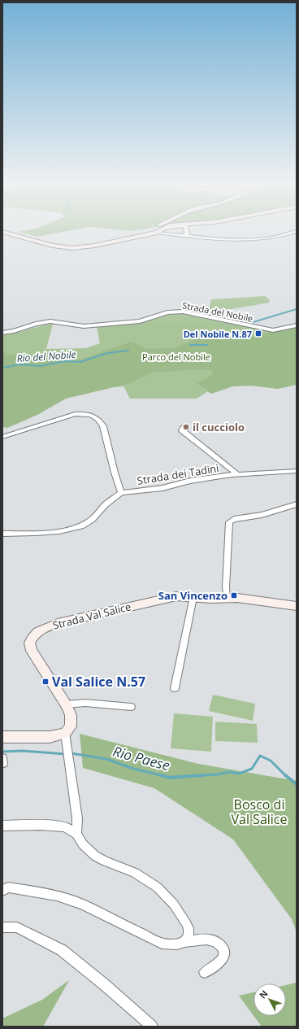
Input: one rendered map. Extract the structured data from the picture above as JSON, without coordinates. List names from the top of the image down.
{
  "streets": {
    "street": ["Strada del Nobile", "Strada dei Tadini", "Strada Val Salice"]
  },
  "water": ["Rio del Nobile", "Rio Paese"],
  "parks": ["Parco del Nobile", "Bosco di Val Salice"],
  "places": {
    "transit": ["Del Nobile N.87", "San Vincenzo", "Val Salice N.57"],
    "other": ["il cucciolo"]
  },
  "north": "top left"
}
